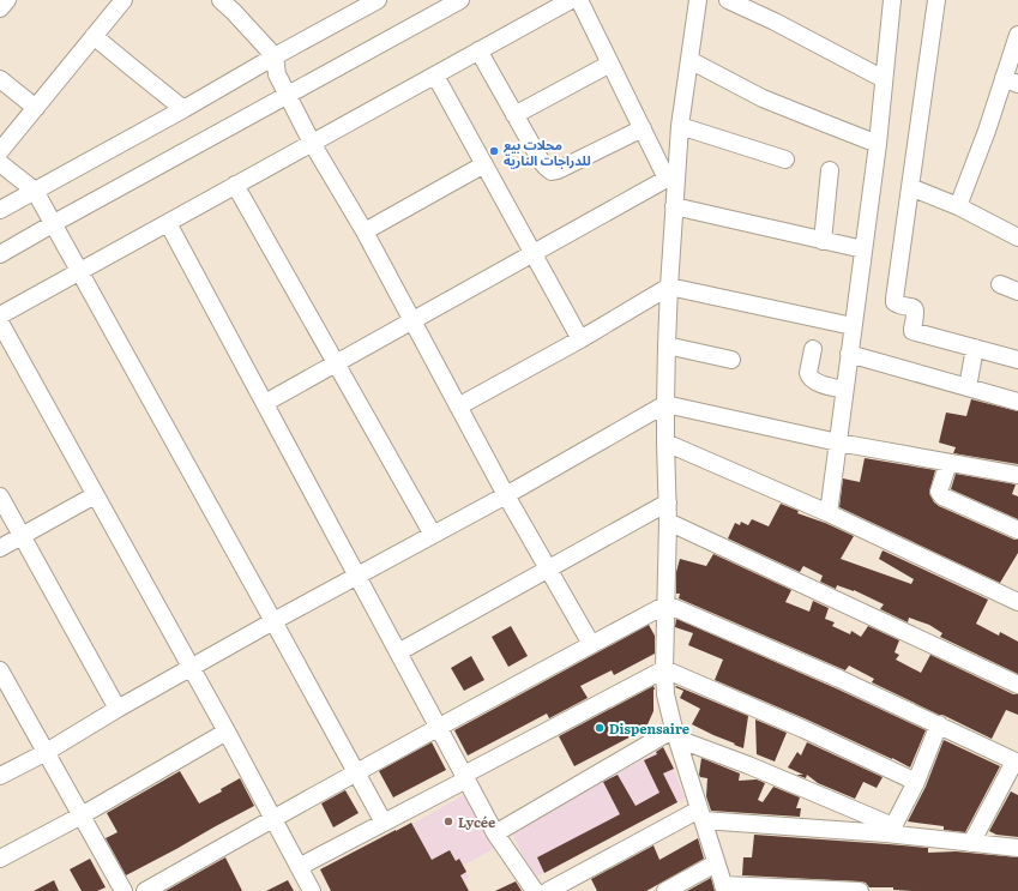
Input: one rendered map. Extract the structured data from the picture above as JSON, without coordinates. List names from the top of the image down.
{
  "places": ["محلات بيع للدراجات النارية", "Dispensaire", "Lycée"]
}
